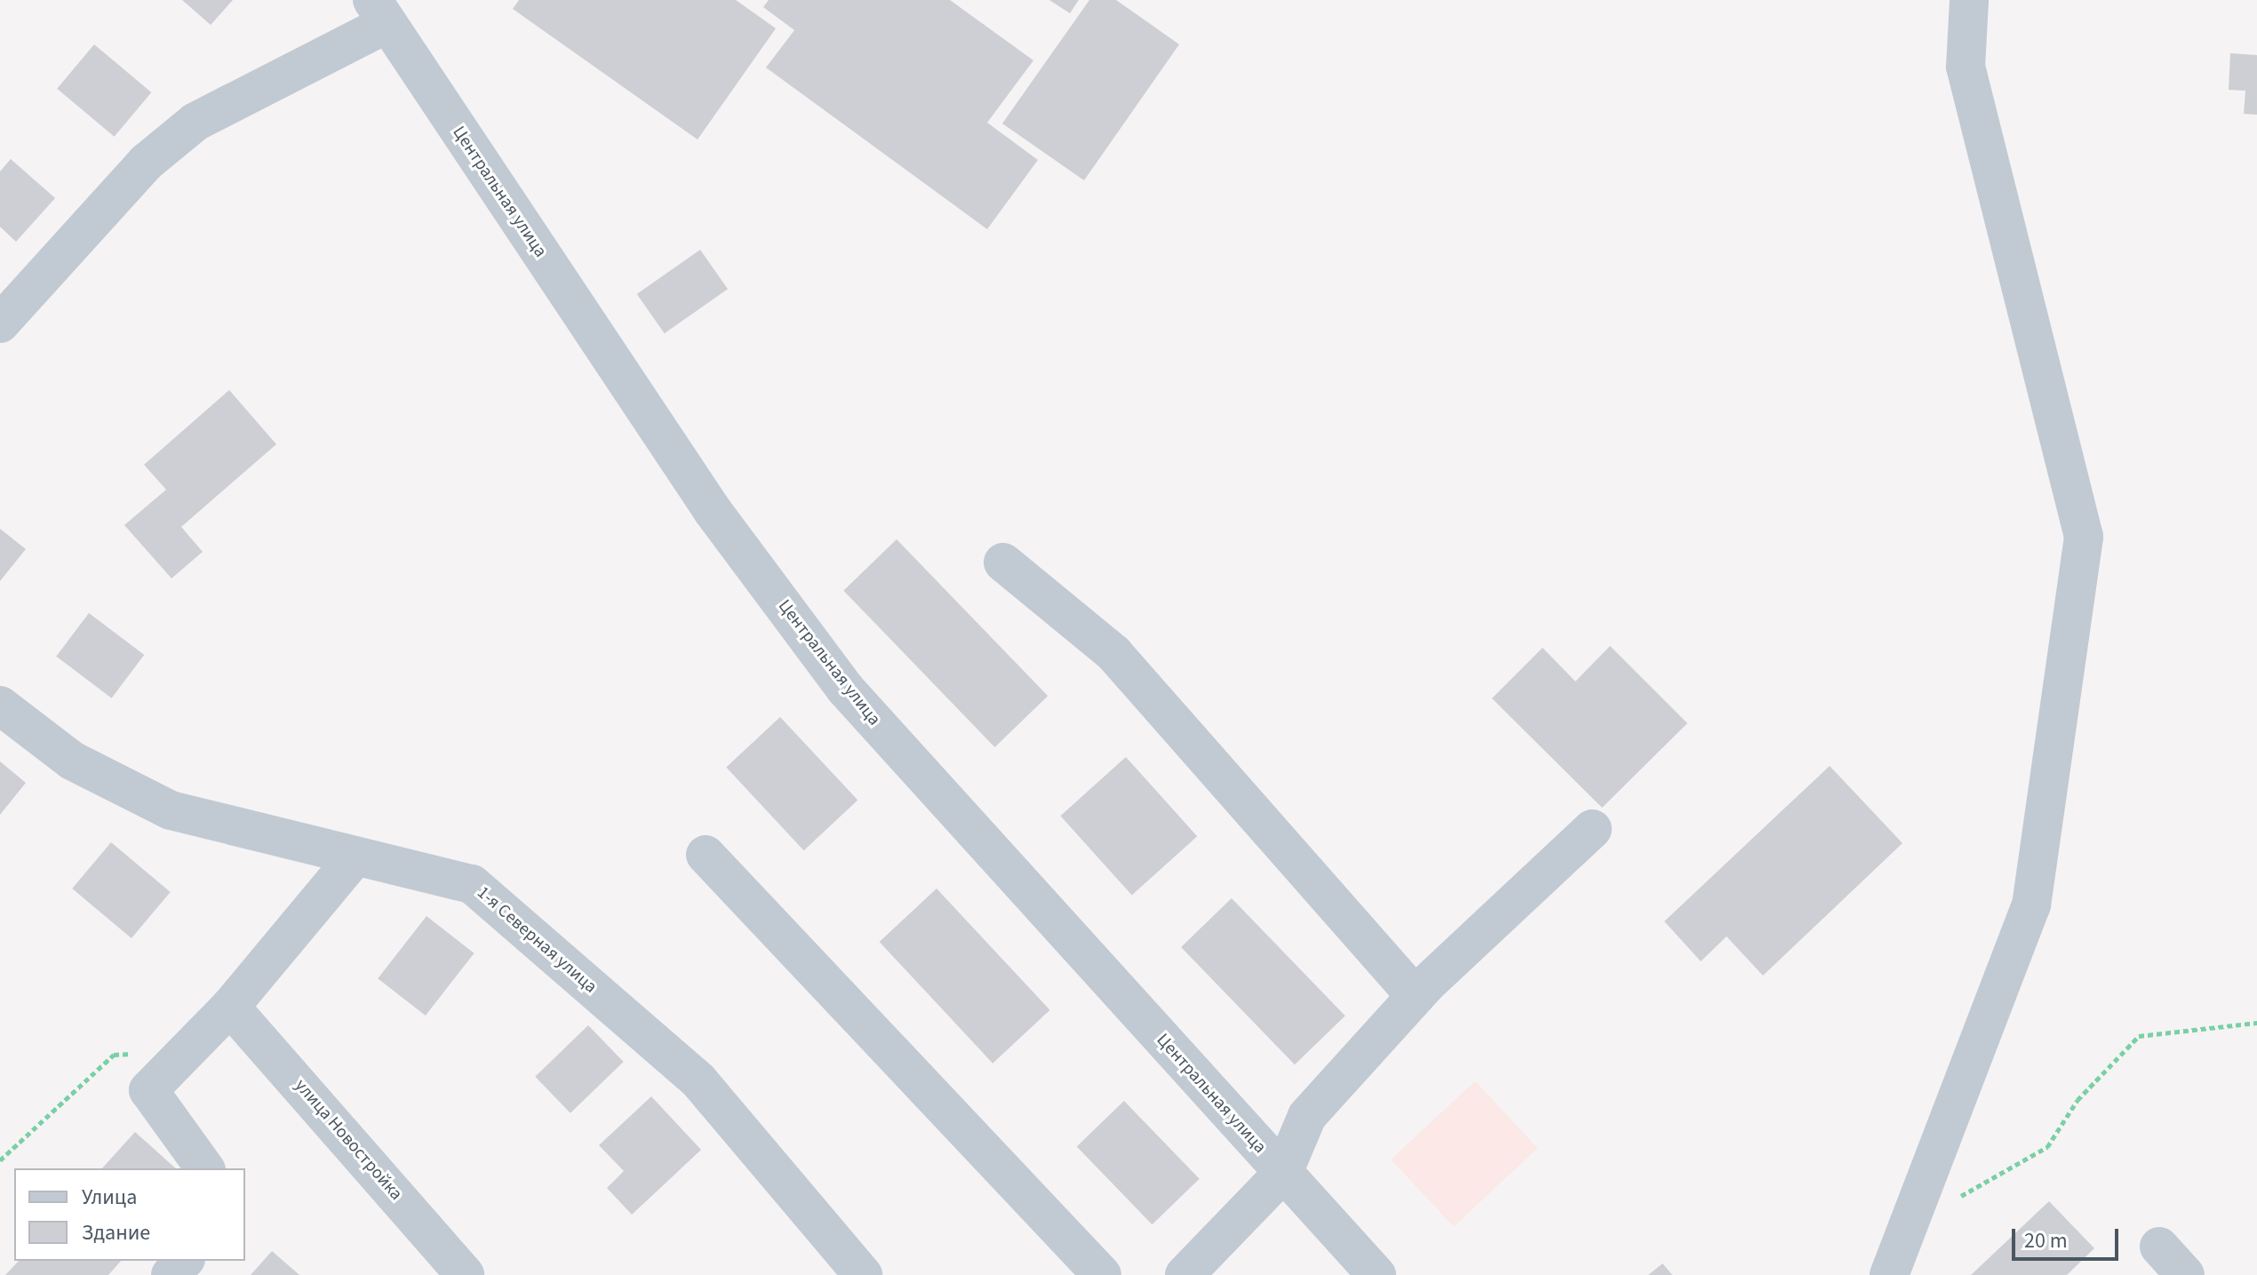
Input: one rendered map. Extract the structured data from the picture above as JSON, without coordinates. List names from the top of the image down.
{
  "streets": {
    "street": ["Центральная улица", "1-я Северная улица", "улица Новостройка"]
  },
  "legend": ["Улица", "Здание"],
  "scale_bar": "20 m"
}
